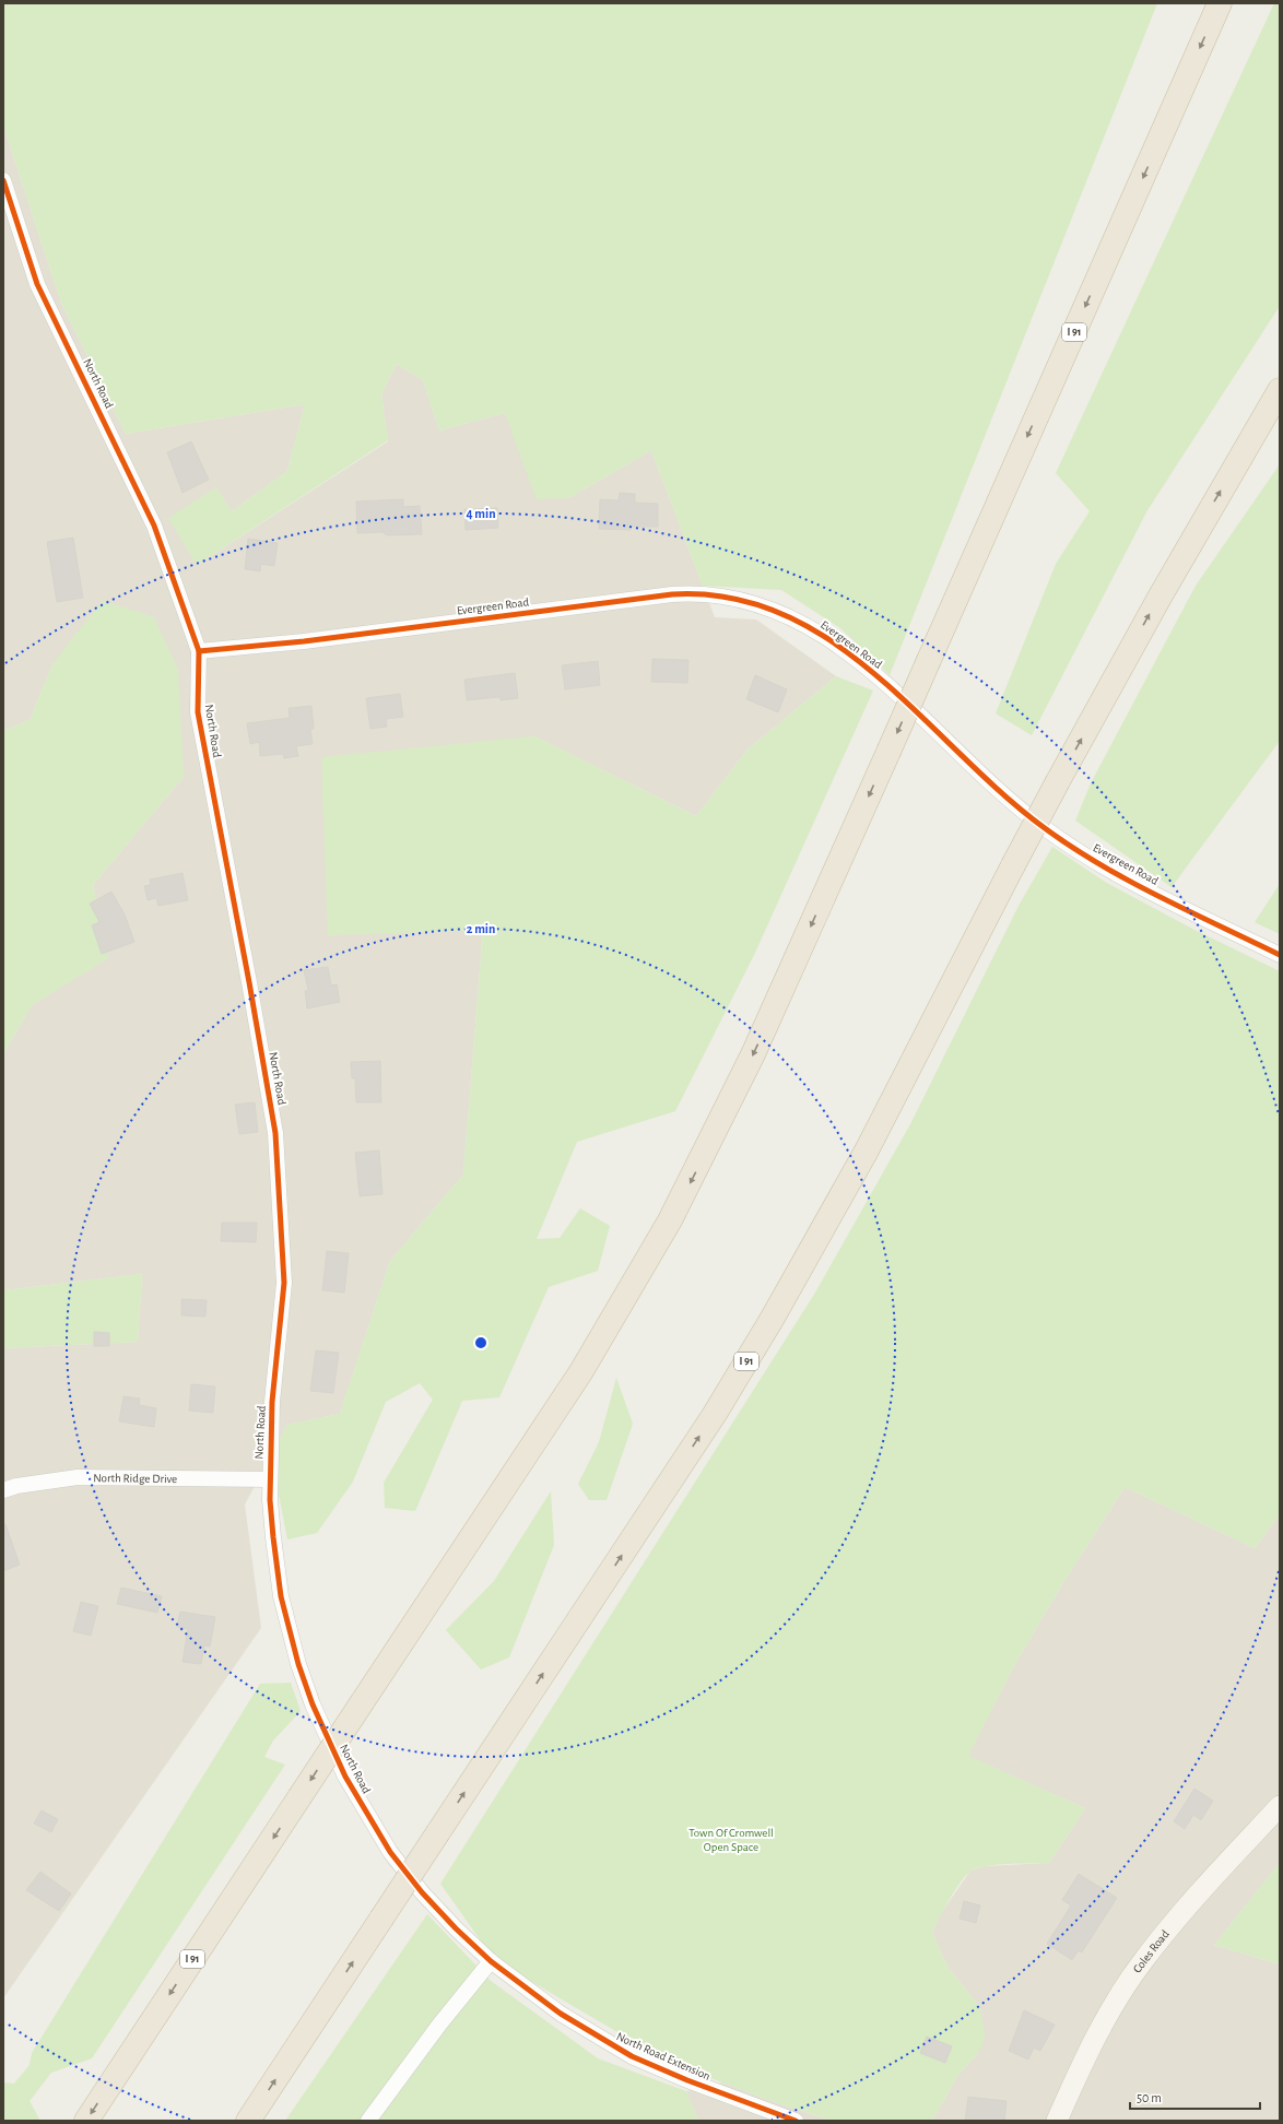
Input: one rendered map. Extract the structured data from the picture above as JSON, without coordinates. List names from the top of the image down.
{
  "streets": {
    "highway": ["I 91"],
    "street": [
      "North Road",
      "Evergreen Road",
      "North Ridge Drive",
      "Coles Road",
      "North Road Extension"
    ]
  },
  "crossings": [
    ["North Road", "Evergreen Road"],
    ["North Road", "North Ridge Drive"],
    ["North Road", "North Road Extension"]
  ],
  "parks": ["Town Of Cromwell Open Space"],
  "scale_bar": "50 m",
  "rings": ["4 min", "2 min"]
}
